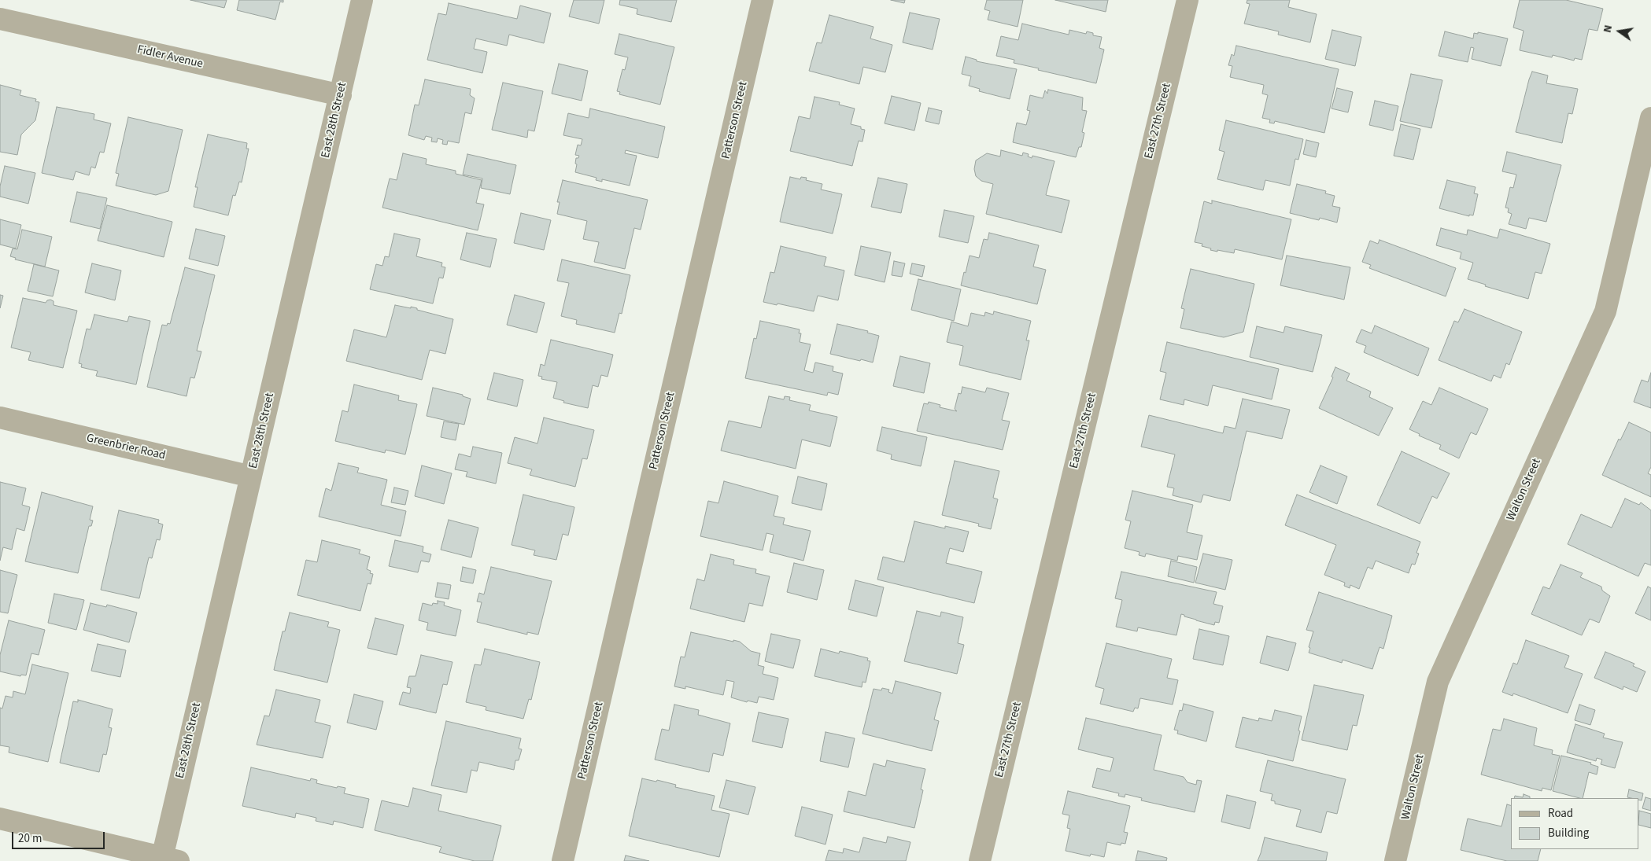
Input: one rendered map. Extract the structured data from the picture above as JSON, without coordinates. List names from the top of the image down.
{
  "streets": {
    "street": [
      "Fidler Avenue",
      "East 28th Street",
      "Patterson Street",
      "East 27th Street",
      "Greenbrier Road",
      "Walton Street"
    ]
  },
  "crossings": [
    ["Fidler Avenue", "East 28th Street"],
    ["East 28th Street", "Greenbrier Road"]
  ],
  "legend": ["Road", "Building"],
  "scale_bar": "20 m",
  "north": "left"
}
